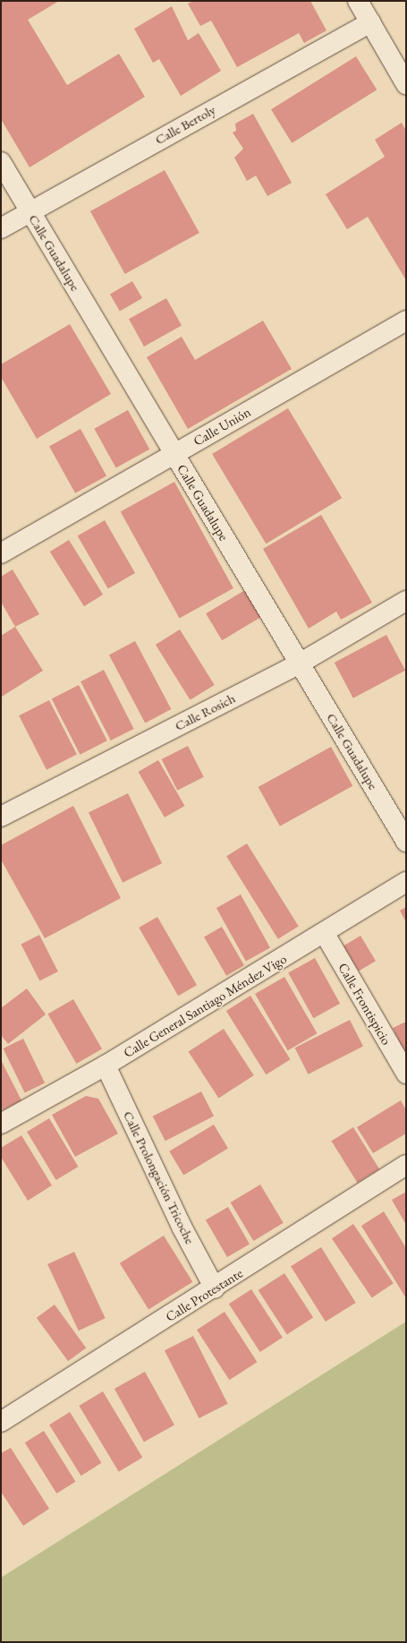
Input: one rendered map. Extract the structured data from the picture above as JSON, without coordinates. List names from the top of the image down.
{
  "streets": {
    "street": [
      "Calle Bertoly",
      "Calle Guadalupe",
      "Calle Unión",
      "Calle Rosich",
      "Calle Frontispicio",
      "Calle General Santiago Méndez Vigo",
      "Calle Prolongación Tricoche",
      "Calle Protestante"
    ]
  },
  "crossings": [
    ["Calle Bertoly", "Calle Guadalupe"],
    ["Calle Guadalupe", "Calle Unión"],
    ["Calle Guadalupe", "Calle Rosich"],
    ["Calle Frontispicio", "Calle General Santiago Méndez Vigo"],
    ["Calle General Santiago Méndez Vigo", "Calle Prolongación Tricoche"],
    ["Calle Prolongación Tricoche", "Calle Protestante"]
  ]
}
